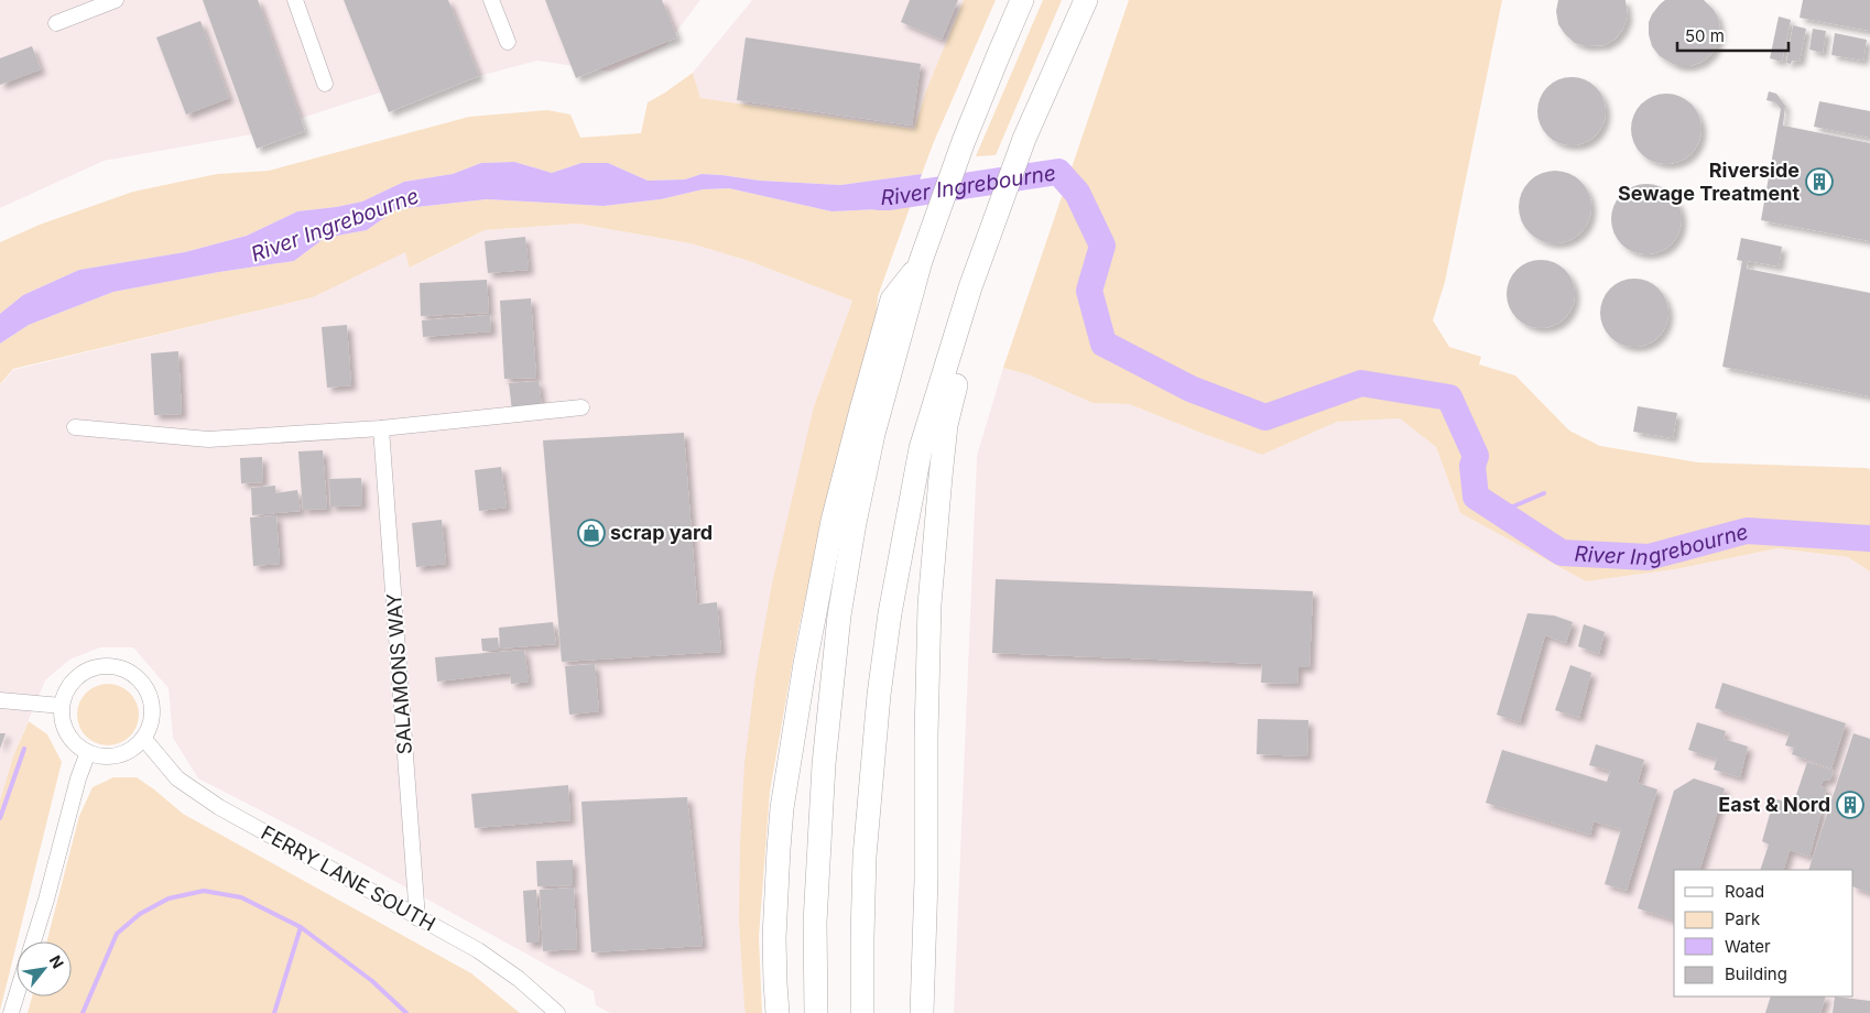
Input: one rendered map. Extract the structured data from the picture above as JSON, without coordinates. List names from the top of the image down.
{
  "streets": {
    "street": ["SALAMONS WAY", "FERRY LANE SOUTH"]
  },
  "crossings": [
    ["SALAMONS WAY", "FERRY LANE SOUTH"]
  ],
  "water": ["River Ingrebourne"],
  "places": {
    "building": ["Riverside Sewage Treatment", "East & Nord"],
    "shop": ["scrap yard"]
  },
  "legend": [
    "Road",
    "Park",
    "Water",
    "Building"
  ],
  "scale_bar": "50 m",
  "north": "top right"
}
